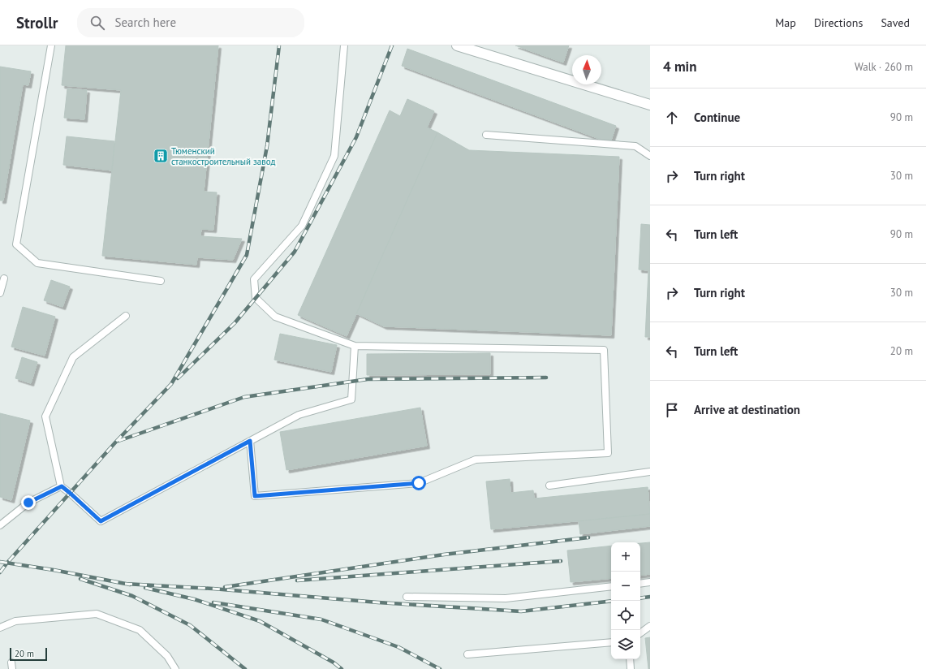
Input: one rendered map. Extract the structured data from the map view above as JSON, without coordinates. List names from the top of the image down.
{
  "places": {
    "building": ["Тюменский станкостроительный завод"]
  },
  "scale_bar": "20 m",
  "north": "top",
  "page": {
    "header": "Strollr",
    "search": "Search here",
    "nav": ["Map", "Directions", "Saved"],
    "heading": ["4 min", "Walk · 260 m"],
    "list": [
      ["Continue", "90 m"],
      ["Turn right", "30 m"],
      ["Turn left", "90 m"],
      ["Turn right", "30 m"],
      ["Turn left", "20 m"],
      "Arrive at destination"
    ],
    "map_buttons": ["+", "−"],
    "scale": "20 m"
  }
}
